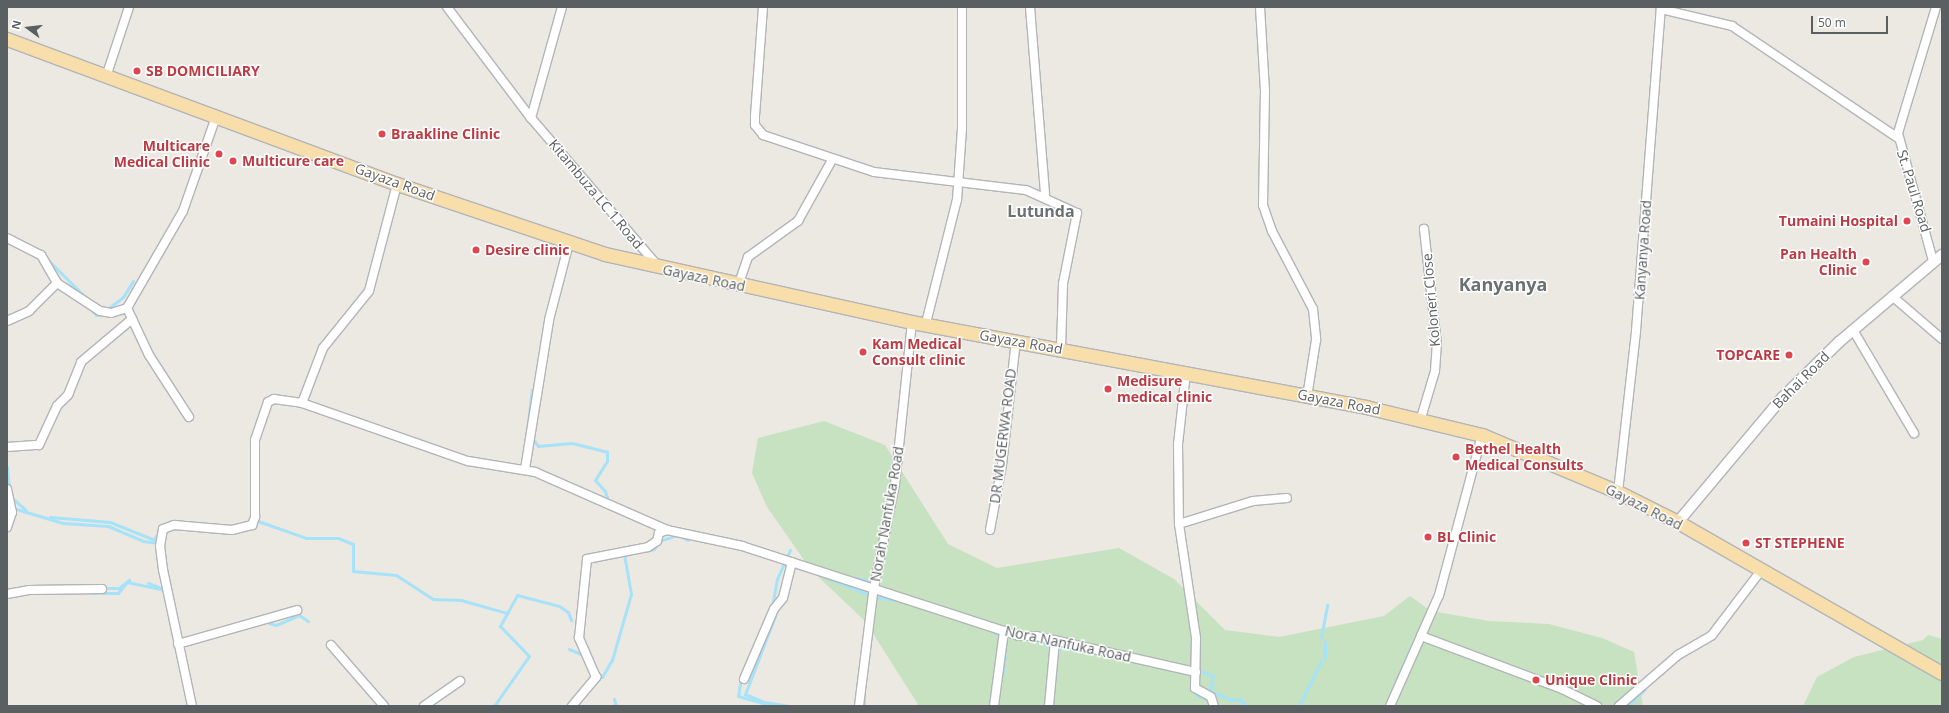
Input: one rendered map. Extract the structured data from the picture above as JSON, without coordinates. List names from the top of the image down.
{
  "streets": {
    "main road": ["Gayaza Road"],
    "street": [
      "St. Paul Road",
      "Kitambuza LC 1 Road",
      "Kanyanya Road",
      "Koloneri Close",
      "Bahai Road",
      "DR MUGERWA ROAD",
      "Norah Nanfuka Road",
      "Nora Nanfuka Road"
    ]
  },
  "crossings": [
    ["Gayaza Road", "Kitambuza LC 1 Road"],
    ["Gayaza Road", "Kanyanya Road"],
    ["Gayaza Road", "Koloneri Close"],
    ["Gayaza Road", "Bahai Road"],
    ["Gayaza Road", "DR MUGERWA ROAD"],
    ["Gayaza Road", "Norah Nanfuka Road"],
    ["St. Paul Road", "Bahai Road"],
    ["Norah Nanfuka Road", "Nora Nanfuka Road"]
  ],
  "districts": ["Lutunda", "Kanyanya"],
  "places": [
    "SB DOMICILIARY",
    "Braakline Clinic",
    "Multicare Medical Clinic",
    "Multicure care",
    "Tumaini Hospital",
    "Desire clinic",
    "Pan Health Clinic",
    "Kam Medical Consult clinic",
    "TOPCARE",
    "Medisure medical clinic",
    "Bethel Health Medical Consults",
    "BL Clinic",
    "ST STEPHENE",
    "Unique Clinic"
  ],
  "scale_bar": "50 m",
  "north": "left"
}
